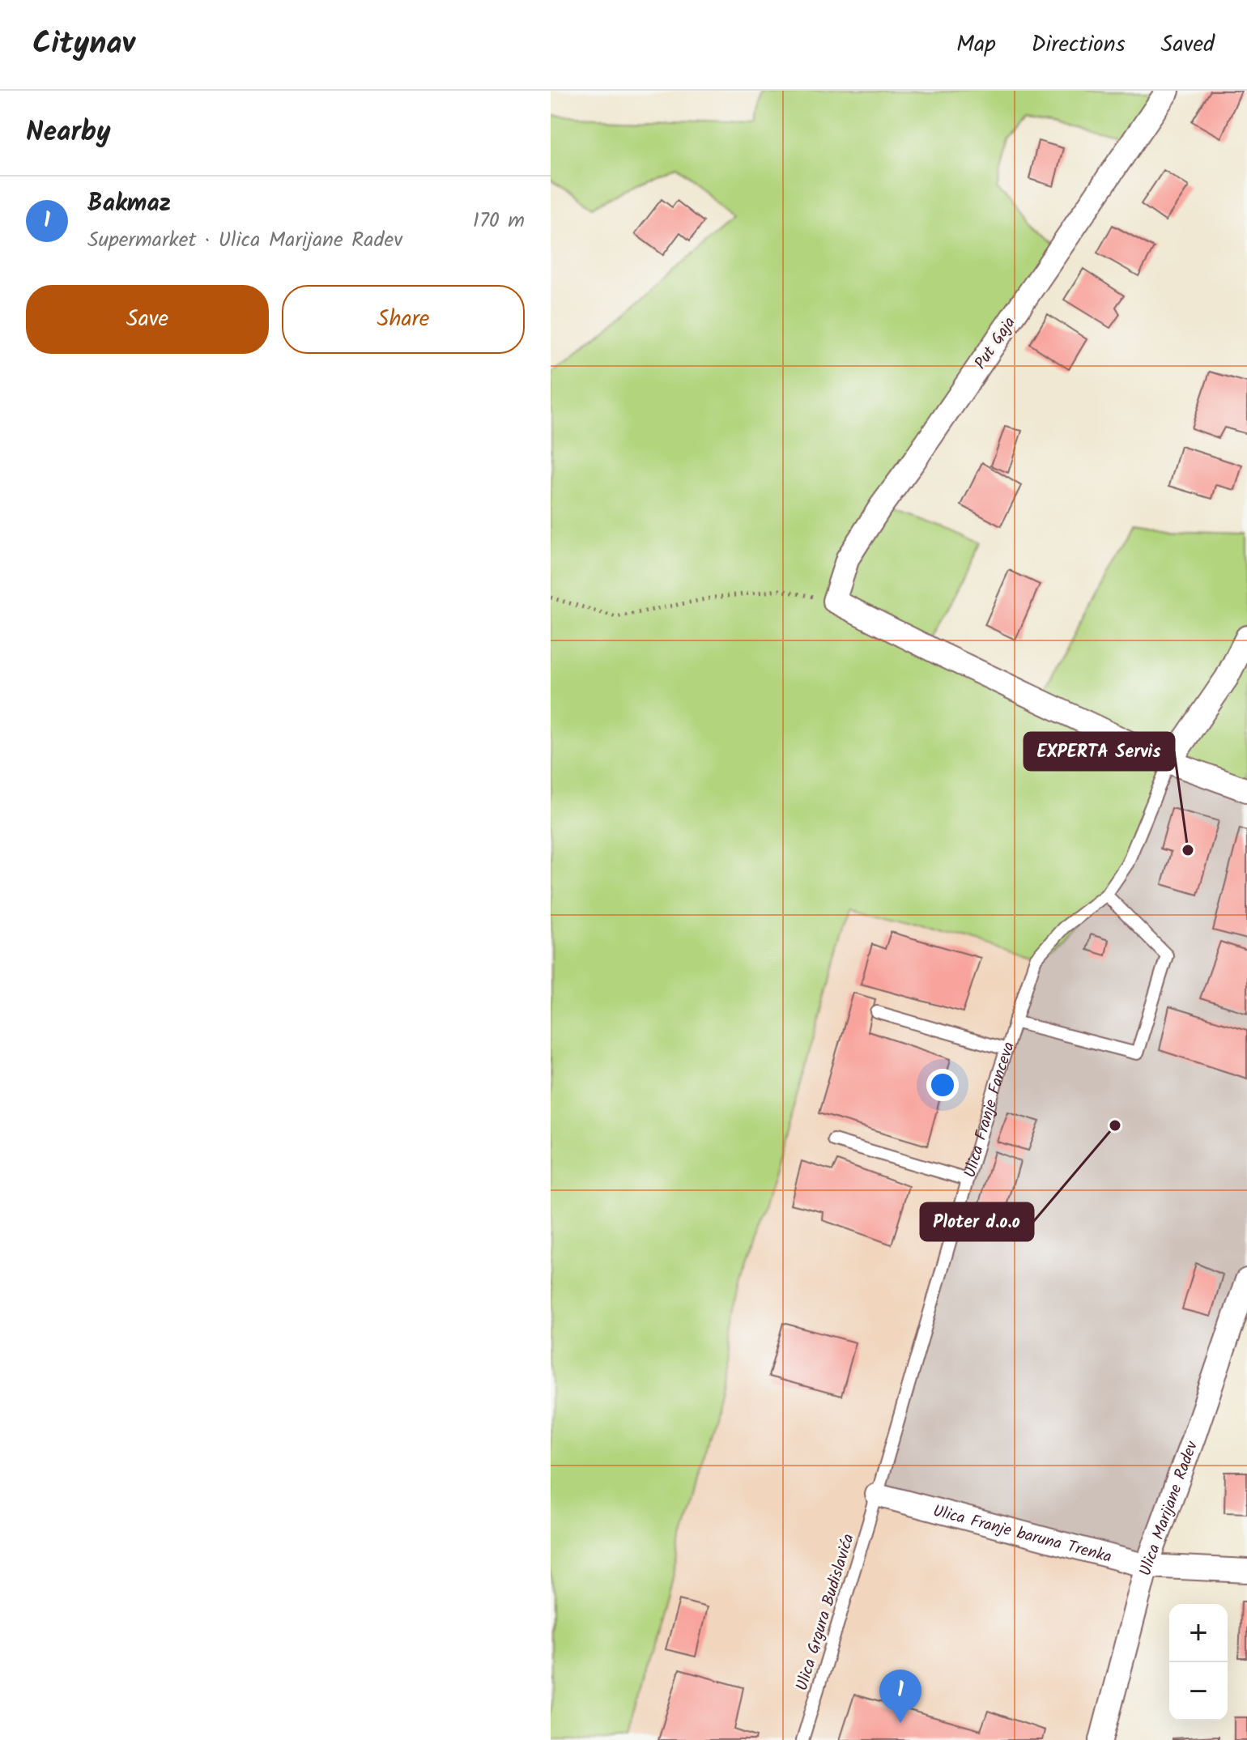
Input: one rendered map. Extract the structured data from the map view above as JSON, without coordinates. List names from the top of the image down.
{
  "streets": {
    "street": ["Put Gaja", "Ulica Marijane Radev", "Ulica Franje baruna Trenka"],
    "lane": ["Ulica Franje Fanceva", "Ulica Grgura Budislavića"]
  },
  "crossings": [
    ["Ulica Franje Fanceva", "Ulica Franje baruna Trenka"],
    ["Ulica Franje Fanceva", "Ulica Grgura Budislavića"],
    ["Ulica Marijane Radev", "Ulica Franje baruna Trenka"],
    ["Ulica Franje baruna Trenka", "Ulica Grgura Budislavića"]
  ],
  "places": ["EXPERTA Servis", "Ploter d.o.o"],
  "page": {
    "header": "Citynav",
    "nav": ["Map", "Directions", "Saved"],
    "heading": "Nearby",
    "list": [
      {
        "mark": "1",
        "name": "Bakmaz",
        "note": "Supermarket · Ulica Marijane Radev",
        "value": "170 m"
      }
    ],
    "buttons": ["Save", "Share"],
    "map_buttons": ["+", "−"],
    "pins": "1"
  }
}
